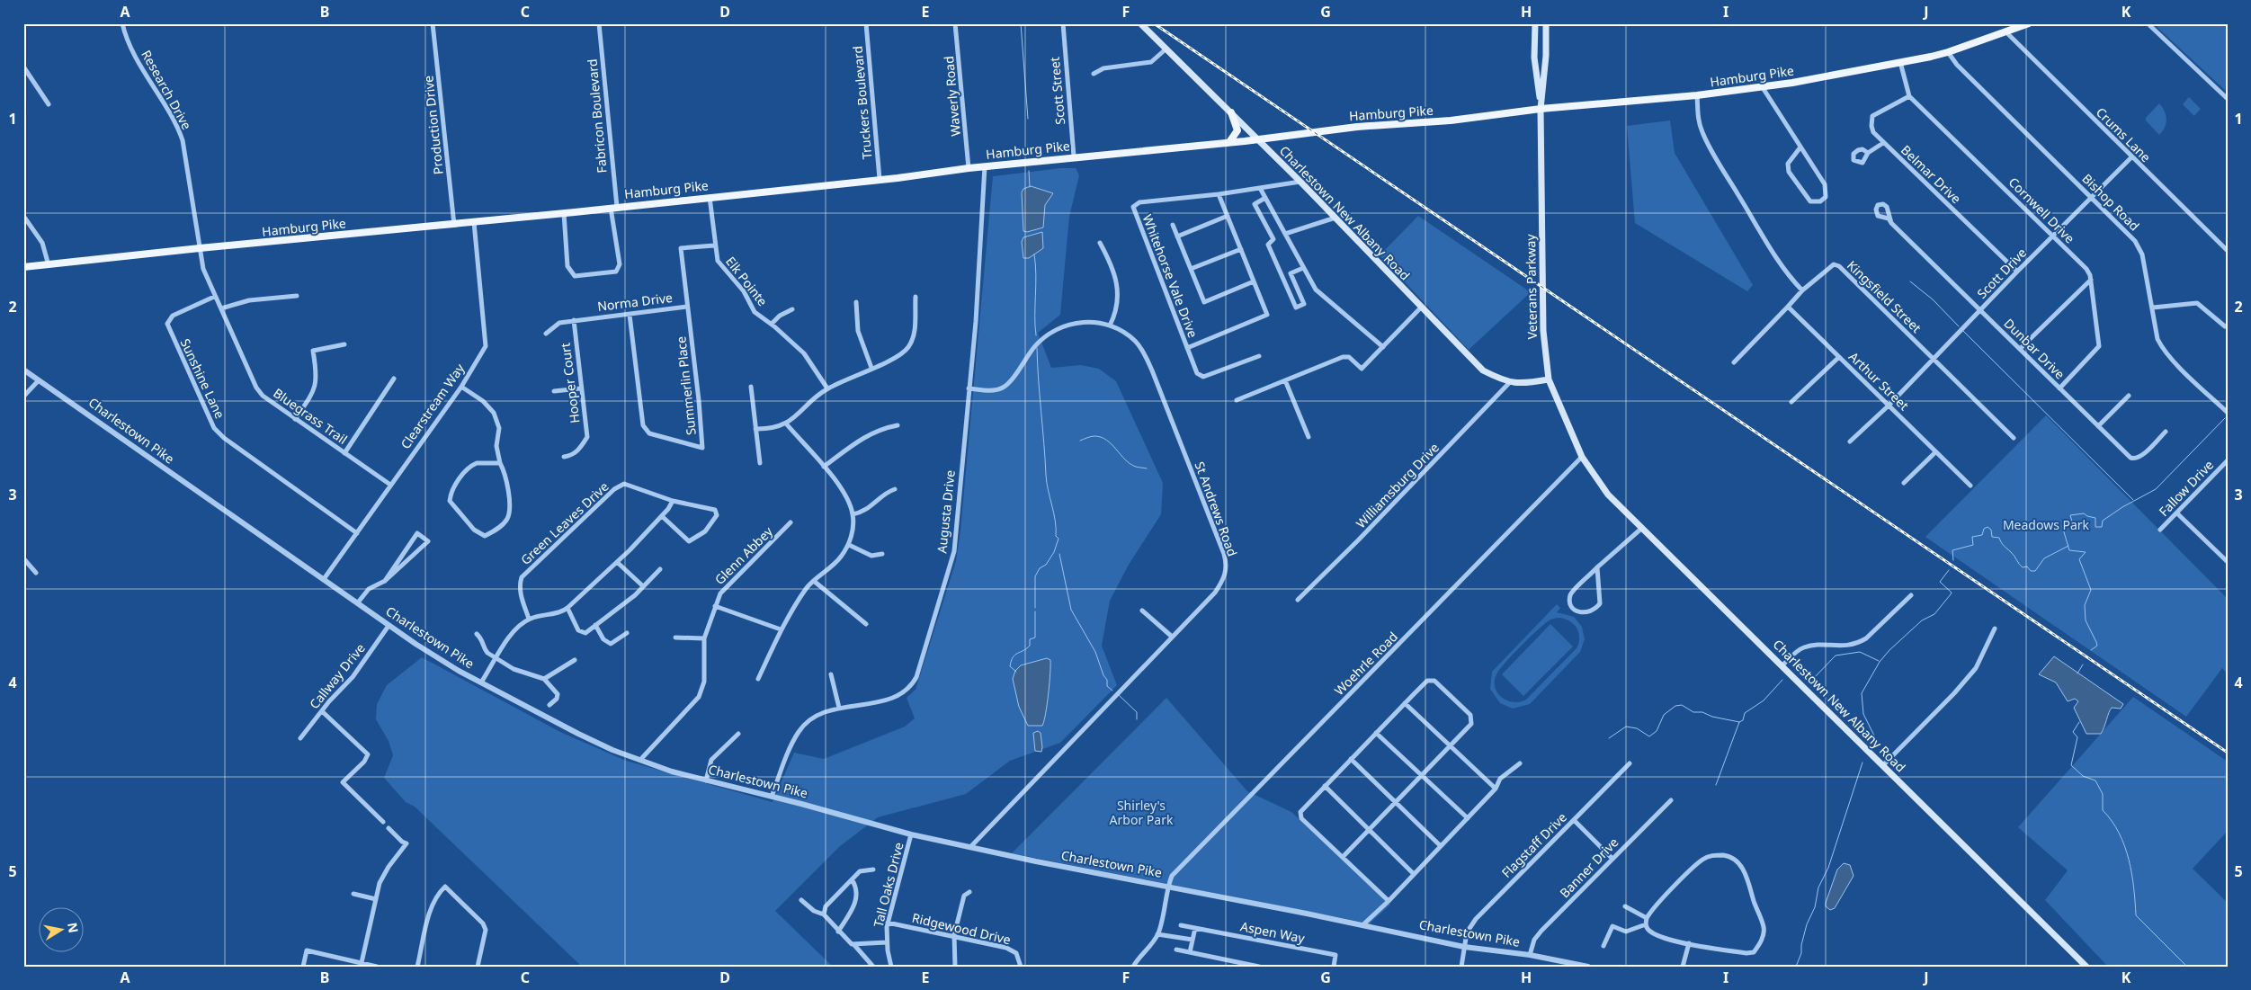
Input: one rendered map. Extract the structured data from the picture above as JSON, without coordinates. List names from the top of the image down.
{
  "streets": {
    "main road": ["Hamburg Pike", "Charlestown New Albany Road", "Veterans Parkway"],
    "street": [
      "Research Drive",
      "Scott Street",
      "Waverly Road",
      "Truckers Boulevard",
      "Fabricon Boulevard",
      "Production Drive",
      "Crums Lane",
      "Belmar Drive",
      "Bishop Road",
      "Cornwell Drive",
      "Scott Drive",
      "Whitehorse Vale Drive",
      "Elk Pointe",
      "Kingsfield Street",
      "Norma Drive",
      "Dunbar Drive",
      "Sunshine Lane",
      "Arthur Street",
      "Hooper Court",
      "Summerlin Place",
      "Clearstream Way",
      "Bluegrass Trail",
      "Charlestown Pike",
      "Williamsburg Drive",
      "Fallow Drive",
      "St Andrews Road",
      "Augusta Drive",
      "Green Leaves Drive",
      "Glenn Abbey",
      "Woehrle Road",
      "Callway Drive",
      "Flagstaff Drive",
      "Banner Drive",
      "Tall Oaks Drive",
      "Ridgewood Drive",
      "Aspen Way"
    ]
  },
  "crossings": [
    ["Hamburg Pike", "Research Drive"],
    ["Hamburg Pike", "Scott Street"],
    ["Hamburg Pike", "Waverly Road"],
    ["Hamburg Pike", "Truckers Boulevard"],
    ["Hamburg Pike", "Fabricon Boulevard"],
    ["Hamburg Pike", "Production Drive"],
    ["Hamburg Pike", "Crums Lane"],
    ["Hamburg Pike", "Bishop Road"],
    ["Hamburg Pike", "Charlestown New Albany Road"],
    ["Hamburg Pike", "Elk Pointe"],
    ["Hamburg Pike", "Veterans Parkway"],
    ["Hamburg Pike", "Clearstream Way"],
    ["Hamburg Pike", "Bluegrass Trail"],
    ["Hamburg Pike", "Augusta Drive"],
    ["Research Drive", "Bluegrass Trail"],
    ["Crums Lane", "Scott Drive"],
    ["Belmar Drive", "Cornwell Drive"],
    ["Belmar Drive", "Scott Drive"],
    ["Bishop Road", "Scott Drive"],
    ["Cornwell Drive", "Scott Drive"],
    ["Cornwell Drive", "Dunbar Drive"],
    ["Charlestown New Albany Road", "Whitehorse Vale Drive"],
    ["Charlestown New Albany Road", "Veterans Parkway"],
    ["Charlestown New Albany Road", "Williamsburg Drive"],
    ["Charlestown New Albany Road", "Woehrle Road"],
    ["Scott Drive", "Kingsfield Street"],
    ["Scott Drive", "Dunbar Drive"],
    ["Scott Drive", "Arthur Street"],
    ["Elk Pointe", "Norma Drive"],
    ["Veterans Parkway", "Woehrle Road"],
    ["Norma Drive", "Hooper Court"],
    ["Norma Drive", "Summerlin Place"],
    ["Sunshine Lane", "Clearstream Way"],
    ["Sunshine Lane", "Bluegrass Trail"],
    ["Clearstream Way", "Bluegrass Trail"],
    ["Clearstream Way", "Charlestown Pike"],
    ["Charlestown Pike", "St Andrews Road"],
    ["Charlestown Pike", "Augusta Drive"],
    ["Charlestown Pike", "Glenn Abbey"],
    ["Charlestown Pike", "Woehrle Road"],
    ["Charlestown Pike", "Callway Drive"],
    ["Charlestown Pike", "Flagstaff Drive"],
    ["Charlestown Pike", "Banner Drive"],
    ["Charlestown Pike", "Tall Oaks Drive"],
    ["St Andrews Road", "Augusta Drive"],
    ["Tall Oaks Drive", "Ridgewood Drive"]
  ],
  "parks": ["Meadows Park", "Shirley's Arbor Park"],
  "north": "right",
  "grid": {
    "columns": [
      "A",
      "B",
      "C",
      "D",
      "E",
      "F",
      "G",
      "H",
      "I",
      "J",
      "K"
    ],
    "rows": [
      "1",
      "2",
      "3",
      "4",
      "5"
    ]
  }
}
